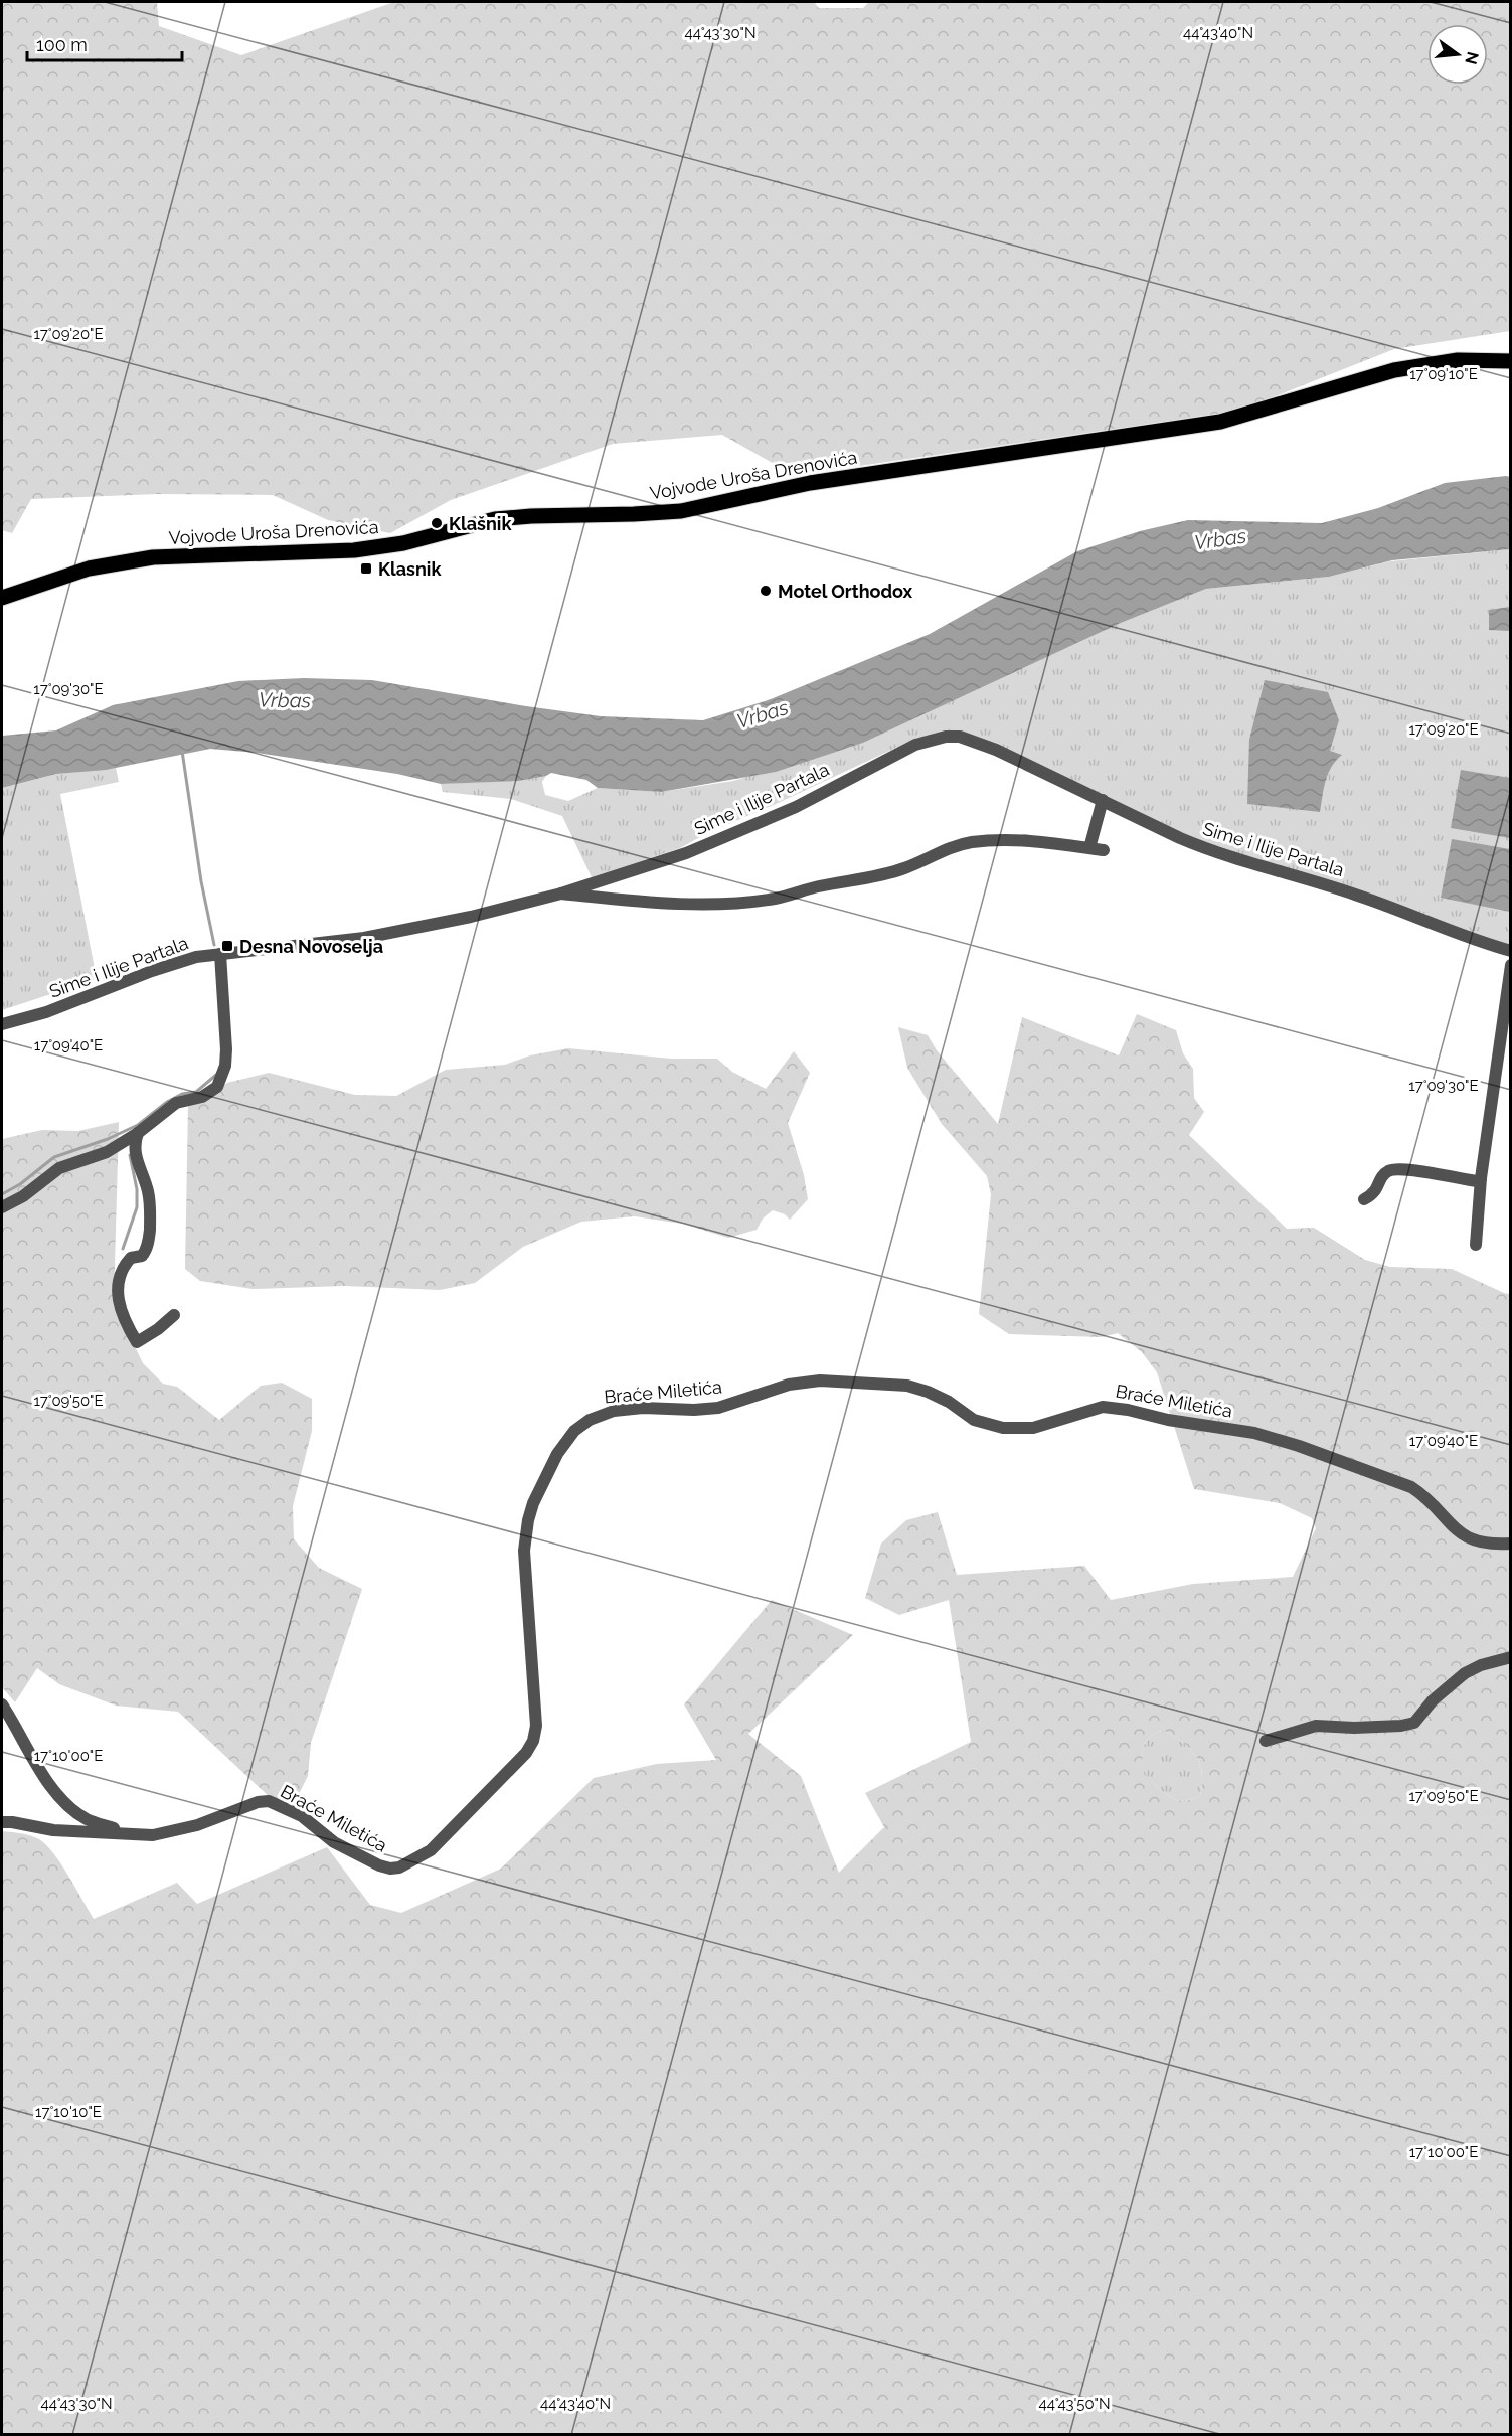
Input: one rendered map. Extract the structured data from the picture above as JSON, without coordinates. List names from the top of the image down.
{
  "streets": {
    "main road": ["Vojvode Uroša Drenovića"],
    "street": ["Sime i Ilije Partala", "Braće Miletića"]
  },
  "water": ["Vrbas"],
  "places": {
    "other": ["Klašnik", "Motel Orthodox"],
    "transit": ["Klasnik", "Desna Novoselja"]
  },
  "scale_bar": "100 m",
  "north": "right",
  "coordinates": [
    "44°43'30\"N",
    "44°43'40\"N",
    "17°09'20\"E",
    "17°09'10\"E",
    "17°09'30\"E",
    "17°09'40\"E",
    "17°09'50\"E",
    "17°10'00\"E",
    "17°10'10\"E",
    "44°43'50\"N"
  ]
}
